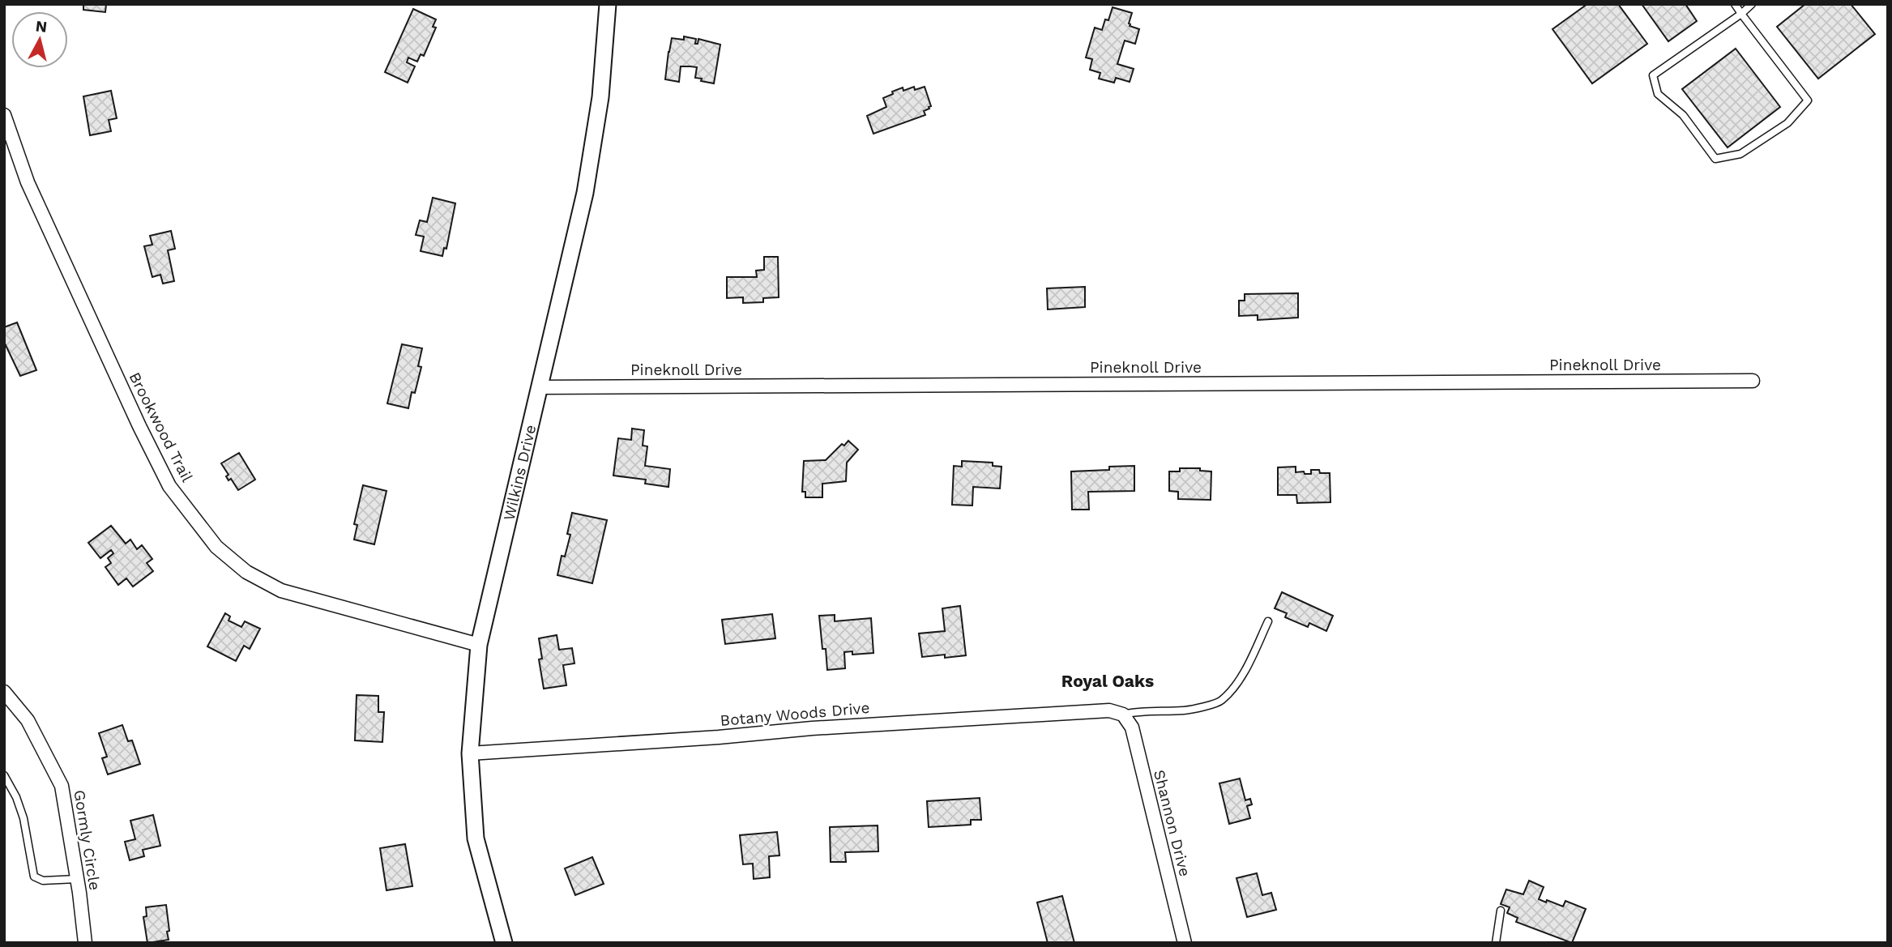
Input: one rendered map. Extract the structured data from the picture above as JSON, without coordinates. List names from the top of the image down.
{
  "streets": {
    "street": [
      "Pineknoll Drive",
      "Brookwood Trail",
      "Wilkins Drive",
      "Botany Woods Drive",
      "Shannon Drive",
      "Gormly Circle"
    ]
  },
  "crossings": [
    ["Pineknoll Drive", "Wilkins Drive"],
    ["Brookwood Trail", "Wilkins Drive"],
    ["Wilkins Drive", "Botany Woods Drive"],
    ["Botany Woods Drive", "Shannon Drive"]
  ],
  "districts": ["Royal Oaks"],
  "north": "top"
}
